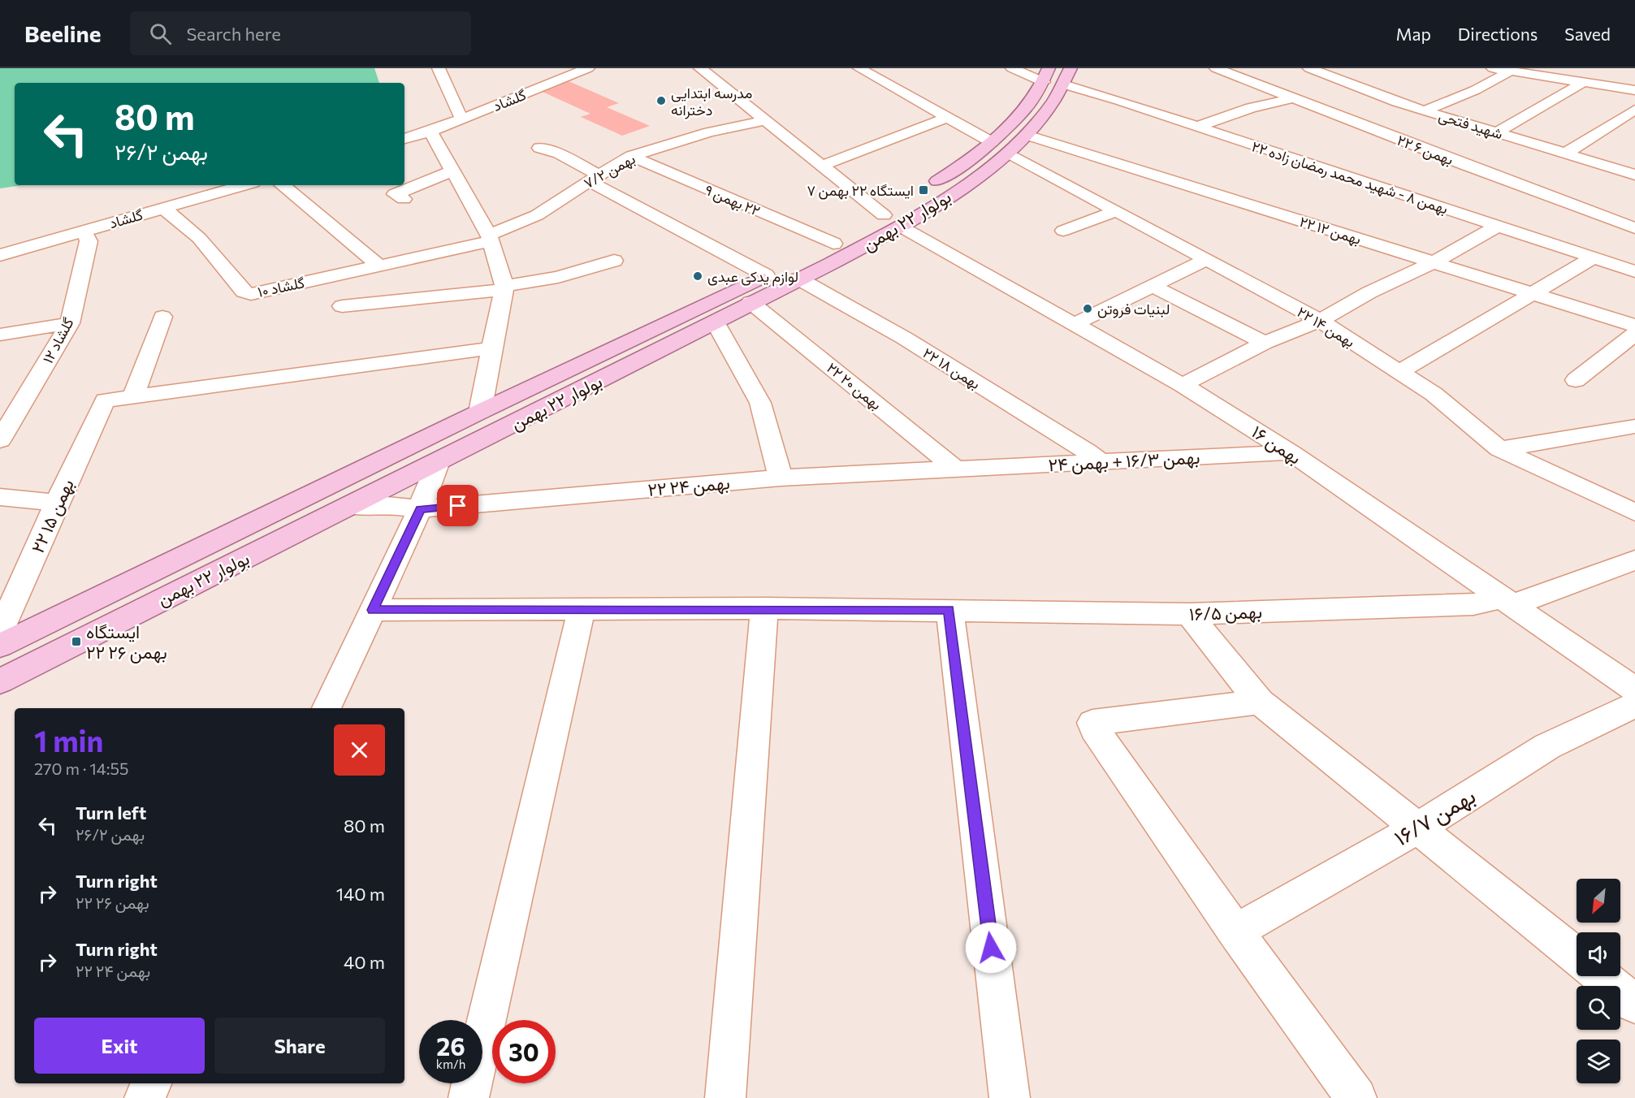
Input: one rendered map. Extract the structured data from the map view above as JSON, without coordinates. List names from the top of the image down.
{
  "streets": {
    "main road": ["بولوار ۲۲ بهمن"],
    "street": [
      "گلشاد",
      "شهید فتحی",
      "۲۲ بهمن ۶",
      "بهمن ۷/۲",
      "۲۲ بهمن ۸ - شهید محمد رمضان زاده",
      "٢٢ بهمن ۹",
      "۲۲ بهمن ۱۲",
      "گلشاد ۱۰",
      "۲۲ بهمن ۱۴",
      "گلشاد ۱۲",
      "۲۲ بهمن ۱۸",
      "۲۲ بهمن ۲۰",
      "بهمن ۱۶",
      "بهمن ۱۶/۳ + بهمن ۲۴",
      "۲۲ بهمن ۲۴",
      "۲۲ بهمن ۱۵",
      "بهمن ۱۶/۵",
      "بهمن ۱۶/۷"
    ]
  },
  "crossings": [
    ["گلشاد", "گلشاد ۱۰"],
    ["گلشاد", "گلشاد ۱۲"],
    ["بهمن ۷/۲", "٢٢ بهمن ۹"],
    ["بهمن ۷/۲", "گلشاد ۱۰"],
    ["بهمن ۷/۲", "بهمن ۱۶"],
    ["۲۲ بهمن ۸ - شهید محمد رمضان زاده", "بولوار ۲۲ بهمن"],
    ["٢٢ بهمن ۹", "بولوار ۲۲ بهمن"],
    ["بولوار ۲۲ بهمن", "۲۲ بهمن ۱۲"],
    ["بولوار ۲۲ بهمن", "۲۲ بهمن ۱۴"],
    ["بولوار ۲۲ بهمن", "۲۲ بهمن ۱۸"],
    ["بولوار ۲۲ بهمن", "۲۲ بهمن ۲۰"],
    ["بولوار ۲۲ بهمن", "بهمن ۱۶"],
    ["بولوار ۲۲ بهمن", "۲۲ بهمن ۲۴"],
    ["۲۲ بهمن ۱۸", "بهمن ۱۶/۳ + بهمن ۲۴"],
    ["۲۲ بهمن ۲۰", "بهمن ۱۶/۳ + بهمن ۲۴"],
    ["۲۲ بهمن ۲۰", "۲۲ بهمن ۲۴"],
    ["بهمن ۱۶", "بهمن ۱۶/۳ + بهمن ۲۴"],
    ["بهمن ۱۶", "بهمن ۱۶/۵"],
    ["بهمن ۱۶/۳ + بهمن ۲۴", "۲۲ بهمن ۲۴"]
  ],
  "places": {
    "other": ["مدرسه ابتدایی دخترانه", "لوازم یدکی عبدی", "لبنیات فروتن"],
    "transit": ["ایستگاه ۲۲ بهمن ۷", "ایستگاه ۲۲ بهمن ۲۶"]
  },
  "north": "bottom left",
  "page": {
    "header": "Beeline",
    "search": "Search here",
    "nav": ["Map", "Directions", "Saved"],
    "turn": ["80 m", "بهمن ۲۶/۲"],
    "heading": ["1 min", "270 m · 14:55"],
    "list": [
      {
        "name": "Turn left",
        "note": "بهمن ۲۶/۲",
        "value": "80 m"
      },
      {
        "name": "Turn right",
        "note": "۲۲ بهمن ۲۶",
        "value": "140 m"
      },
      {
        "name": "Turn right",
        "note": "۲۲ بهمن ۲۴",
        "value": "40 m"
      }
    ],
    "buttons": ["Exit", "Share"],
    "speed": "26 km/h",
    "limit": "30"
  }
}
